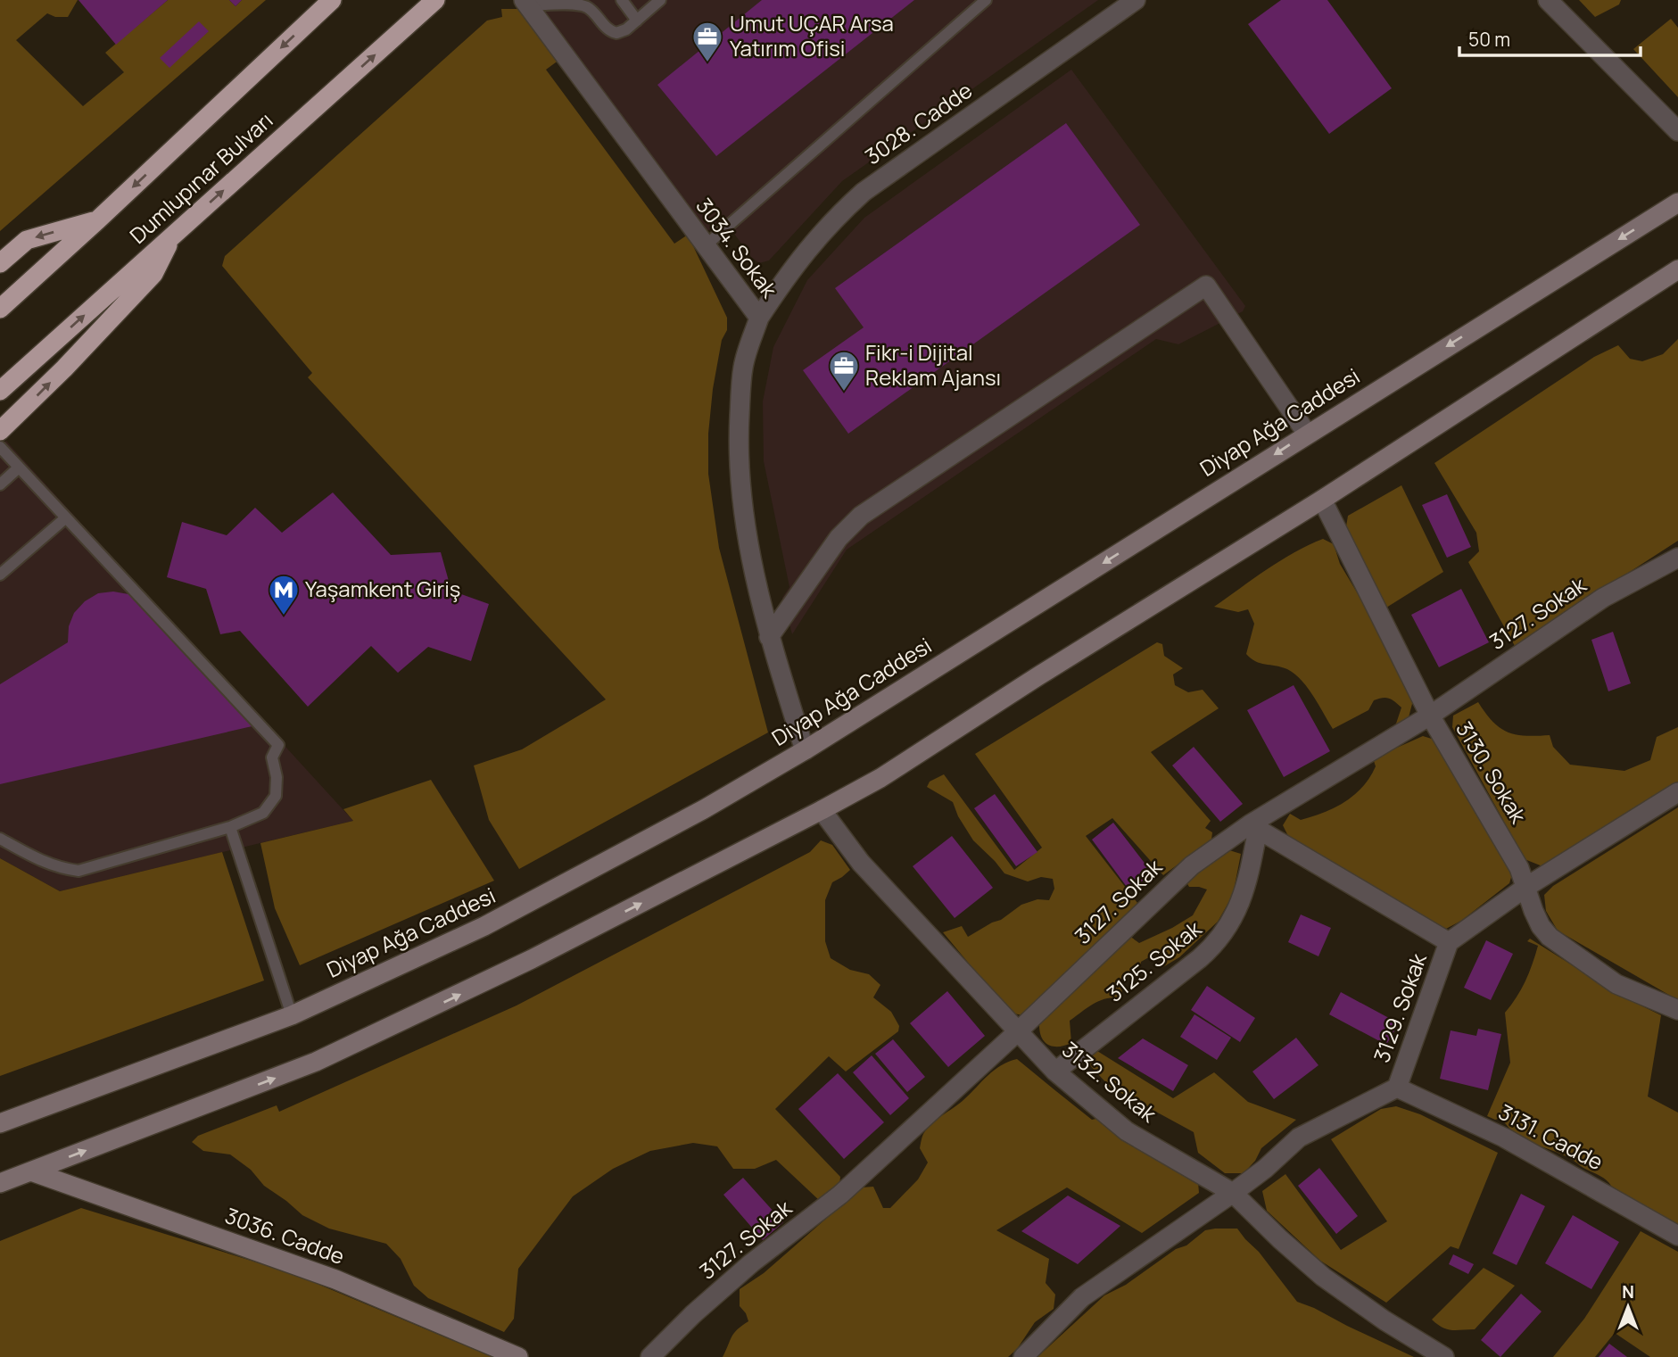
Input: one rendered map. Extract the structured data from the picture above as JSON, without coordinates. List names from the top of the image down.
{
  "streets": {
    "highway": ["Dumlupınar Bulvarı"],
    "main road": ["Diyap Ağa Caddesi", "3036. Cadde"],
    "street": [
      "3028. Cadde",
      "3034. Sokak",
      "3127. Sokak",
      "3130. Sokak",
      "3125. Sokak",
      "3129. Sokak",
      "3132. Sokak",
      "3131. Cadde"
    ]
  },
  "crossings": [
    ["3028. Cadde", "3034. Sokak"],
    ["3034. Sokak", "Diyap Ağa Caddesi"],
    ["3127. Sokak", "3130. Sokak"],
    ["3127. Sokak", "3125. Sokak"],
    ["3127. Sokak", "3132. Sokak"],
    ["3130. Sokak", "3129. Sokak"],
    ["3125. Sokak", "3132. Sokak"],
    ["3129. Sokak", "3132. Sokak"],
    ["3129. Sokak", "3131. Cadde"]
  ],
  "places": {
    "office": ["Umut UÇAR Arsa Yatırım Ofisi", "Fikr-i Dijital Reklam Ajansı"],
    "metro station": ["Yaşamkent Giriş"]
  },
  "scale_bar": "50 m",
  "north": "top"
}
